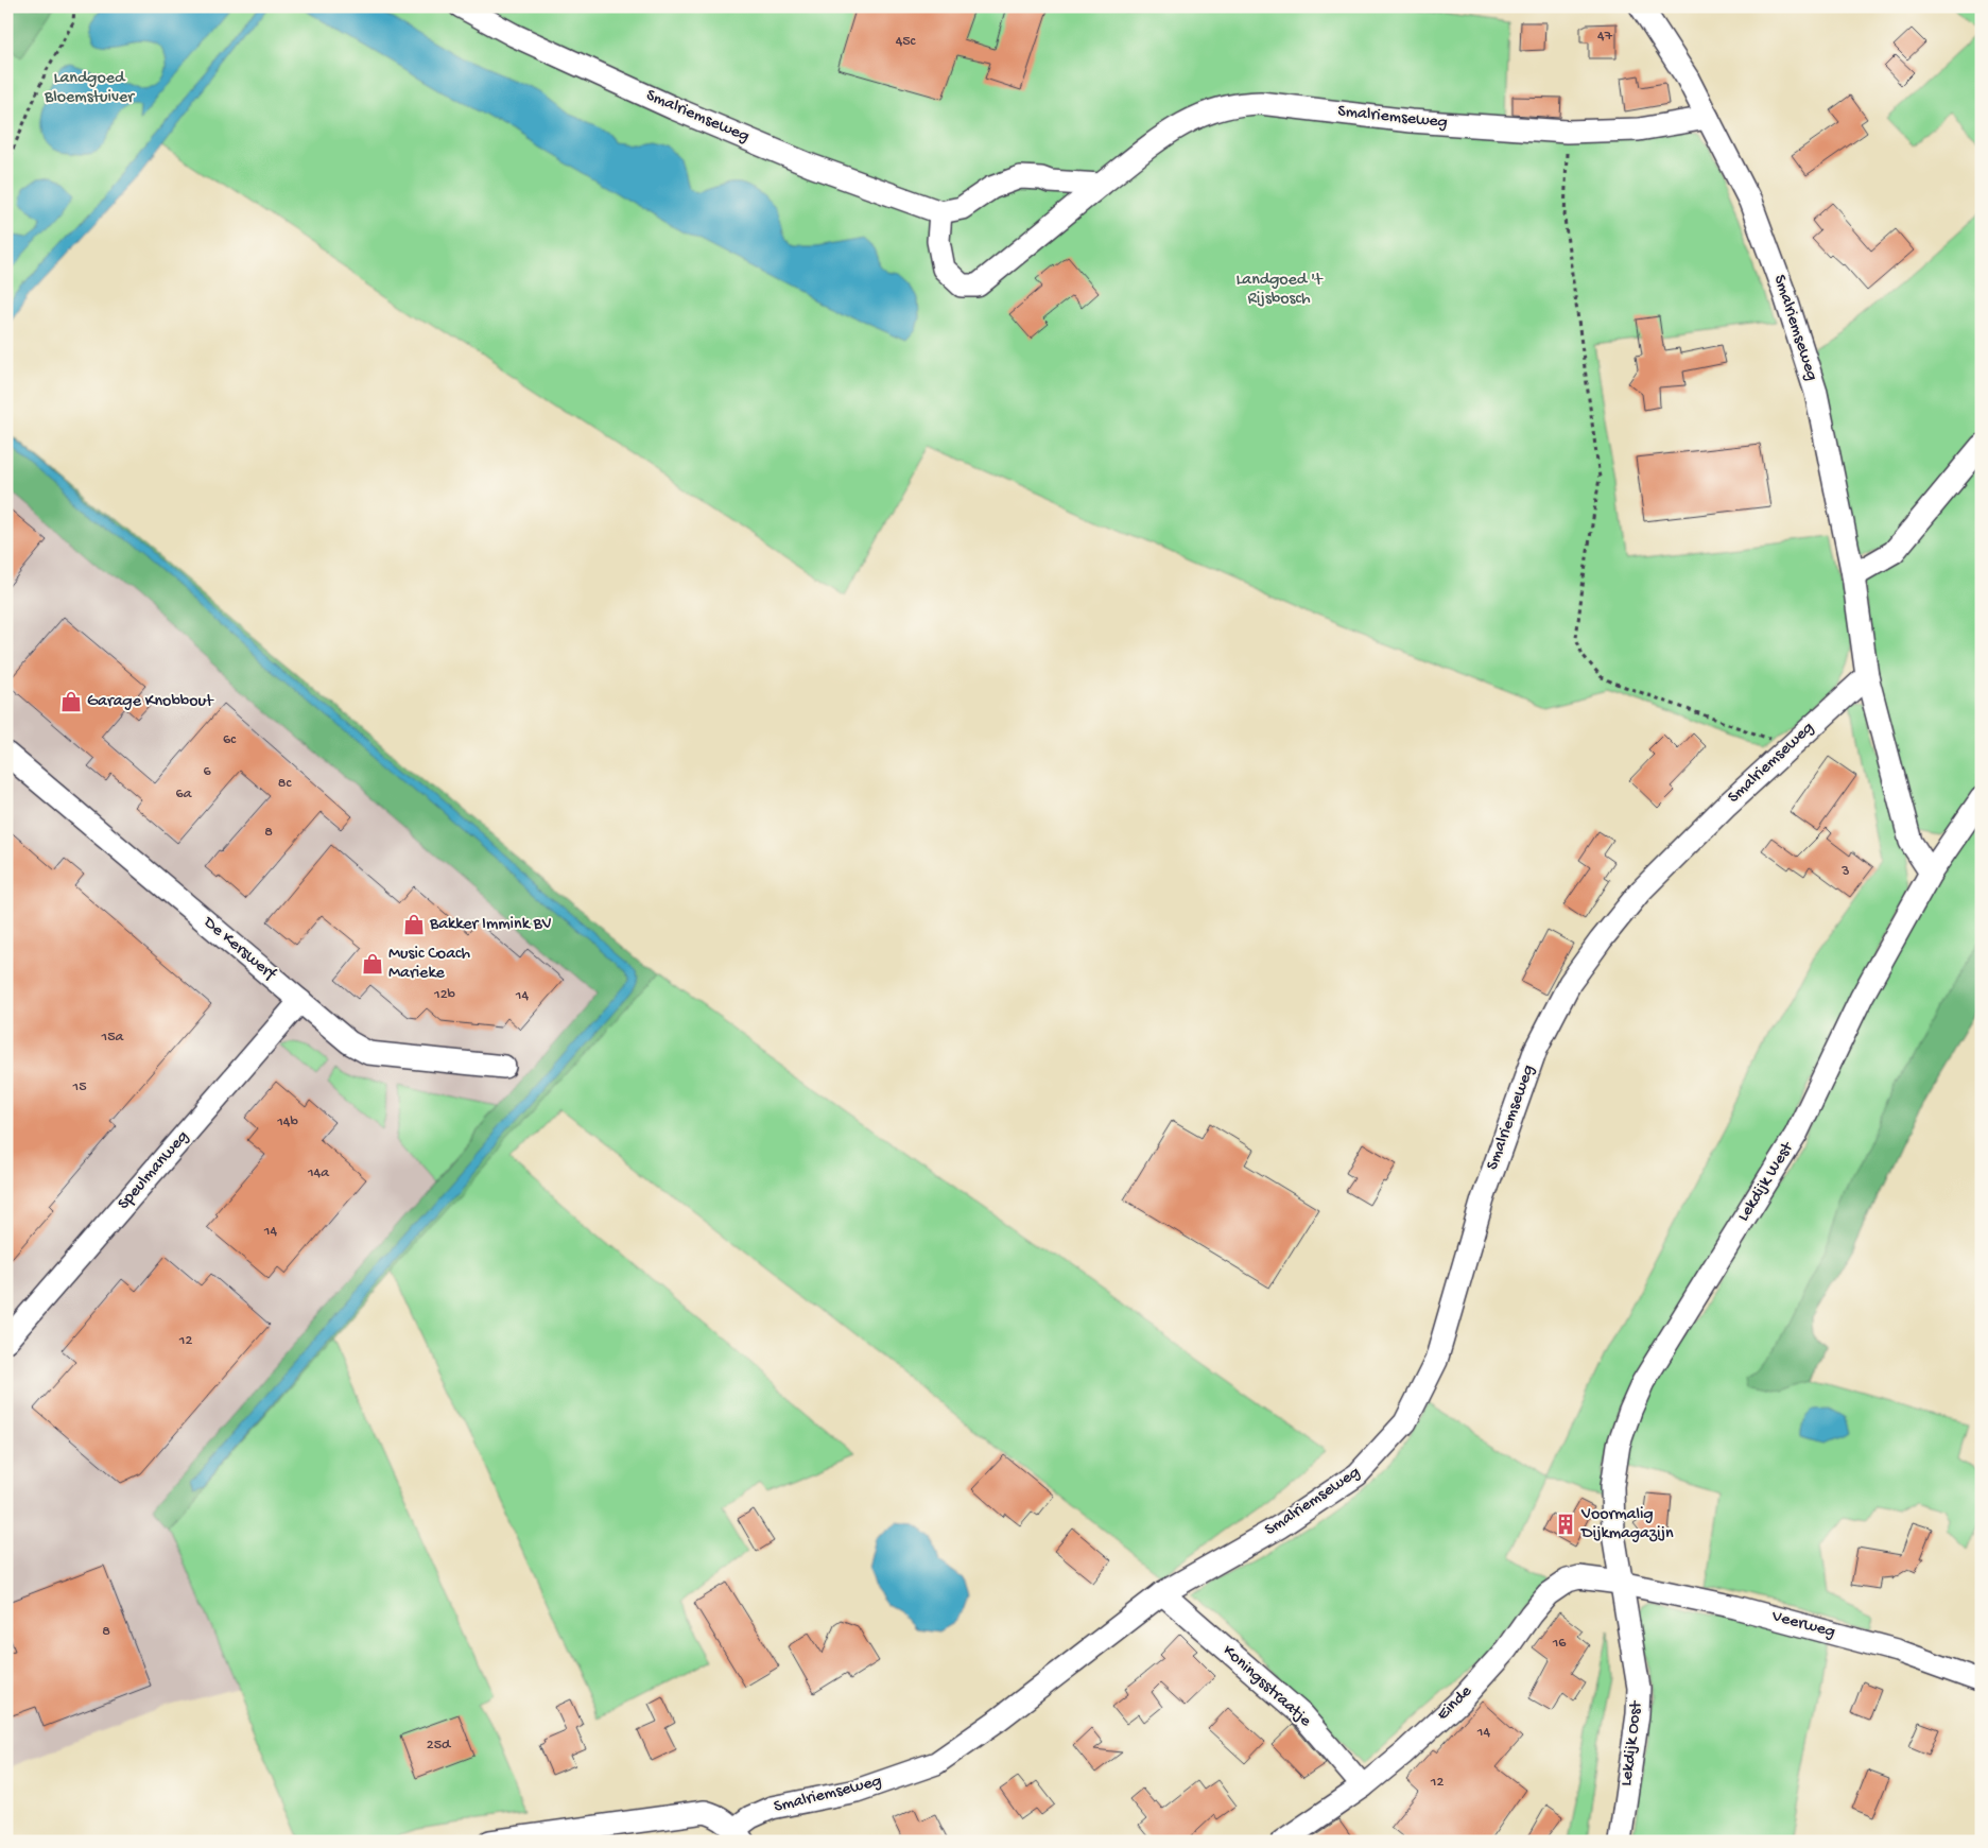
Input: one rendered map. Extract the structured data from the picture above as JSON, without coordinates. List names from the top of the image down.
{
  "streets": {
    "street": [
      "Smalriemseweg",
      "De Kerswerf",
      "Speulmanweg",
      "Lekdijk West",
      "Veerweg",
      "Koningsstraatje",
      "Einde",
      "Lekdijk Oost"
    ]
  },
  "crossings": [
    ["Smalriemseweg", "Lekdijk West"],
    ["Smalriemseweg", "Koningsstraatje"],
    ["De Kerswerf", "Speulmanweg"],
    ["Lekdijk West", "Veerweg"],
    ["Lekdijk West", "Einde"],
    ["Lekdijk West", "Lekdijk Oost"],
    ["Veerweg", "Einde"],
    ["Veerweg", "Lekdijk Oost"],
    ["Koningsstraatje", "Einde"],
    ["Einde", "Lekdijk Oost"]
  ],
  "parks": ["Landgoed Bloemstuiver", "Landgoed 't Rijsbosch"],
  "places": {
    "shop": ["Garage Knobbout", "Bakker Immink BV", "Music Coach Marieke"],
    "building": ["Voormalig Dijkmagazijn"]
  },
  "house_numbers": [
    "47",
    "45c",
    "6c",
    "6",
    "8c",
    "6a",
    "8",
    "3",
    "12b",
    "14",
    "15a",
    "15",
    "14b",
    "14a",
    "14",
    "12",
    "8",
    "16",
    "14",
    "25d",
    "12"
  ]
}
